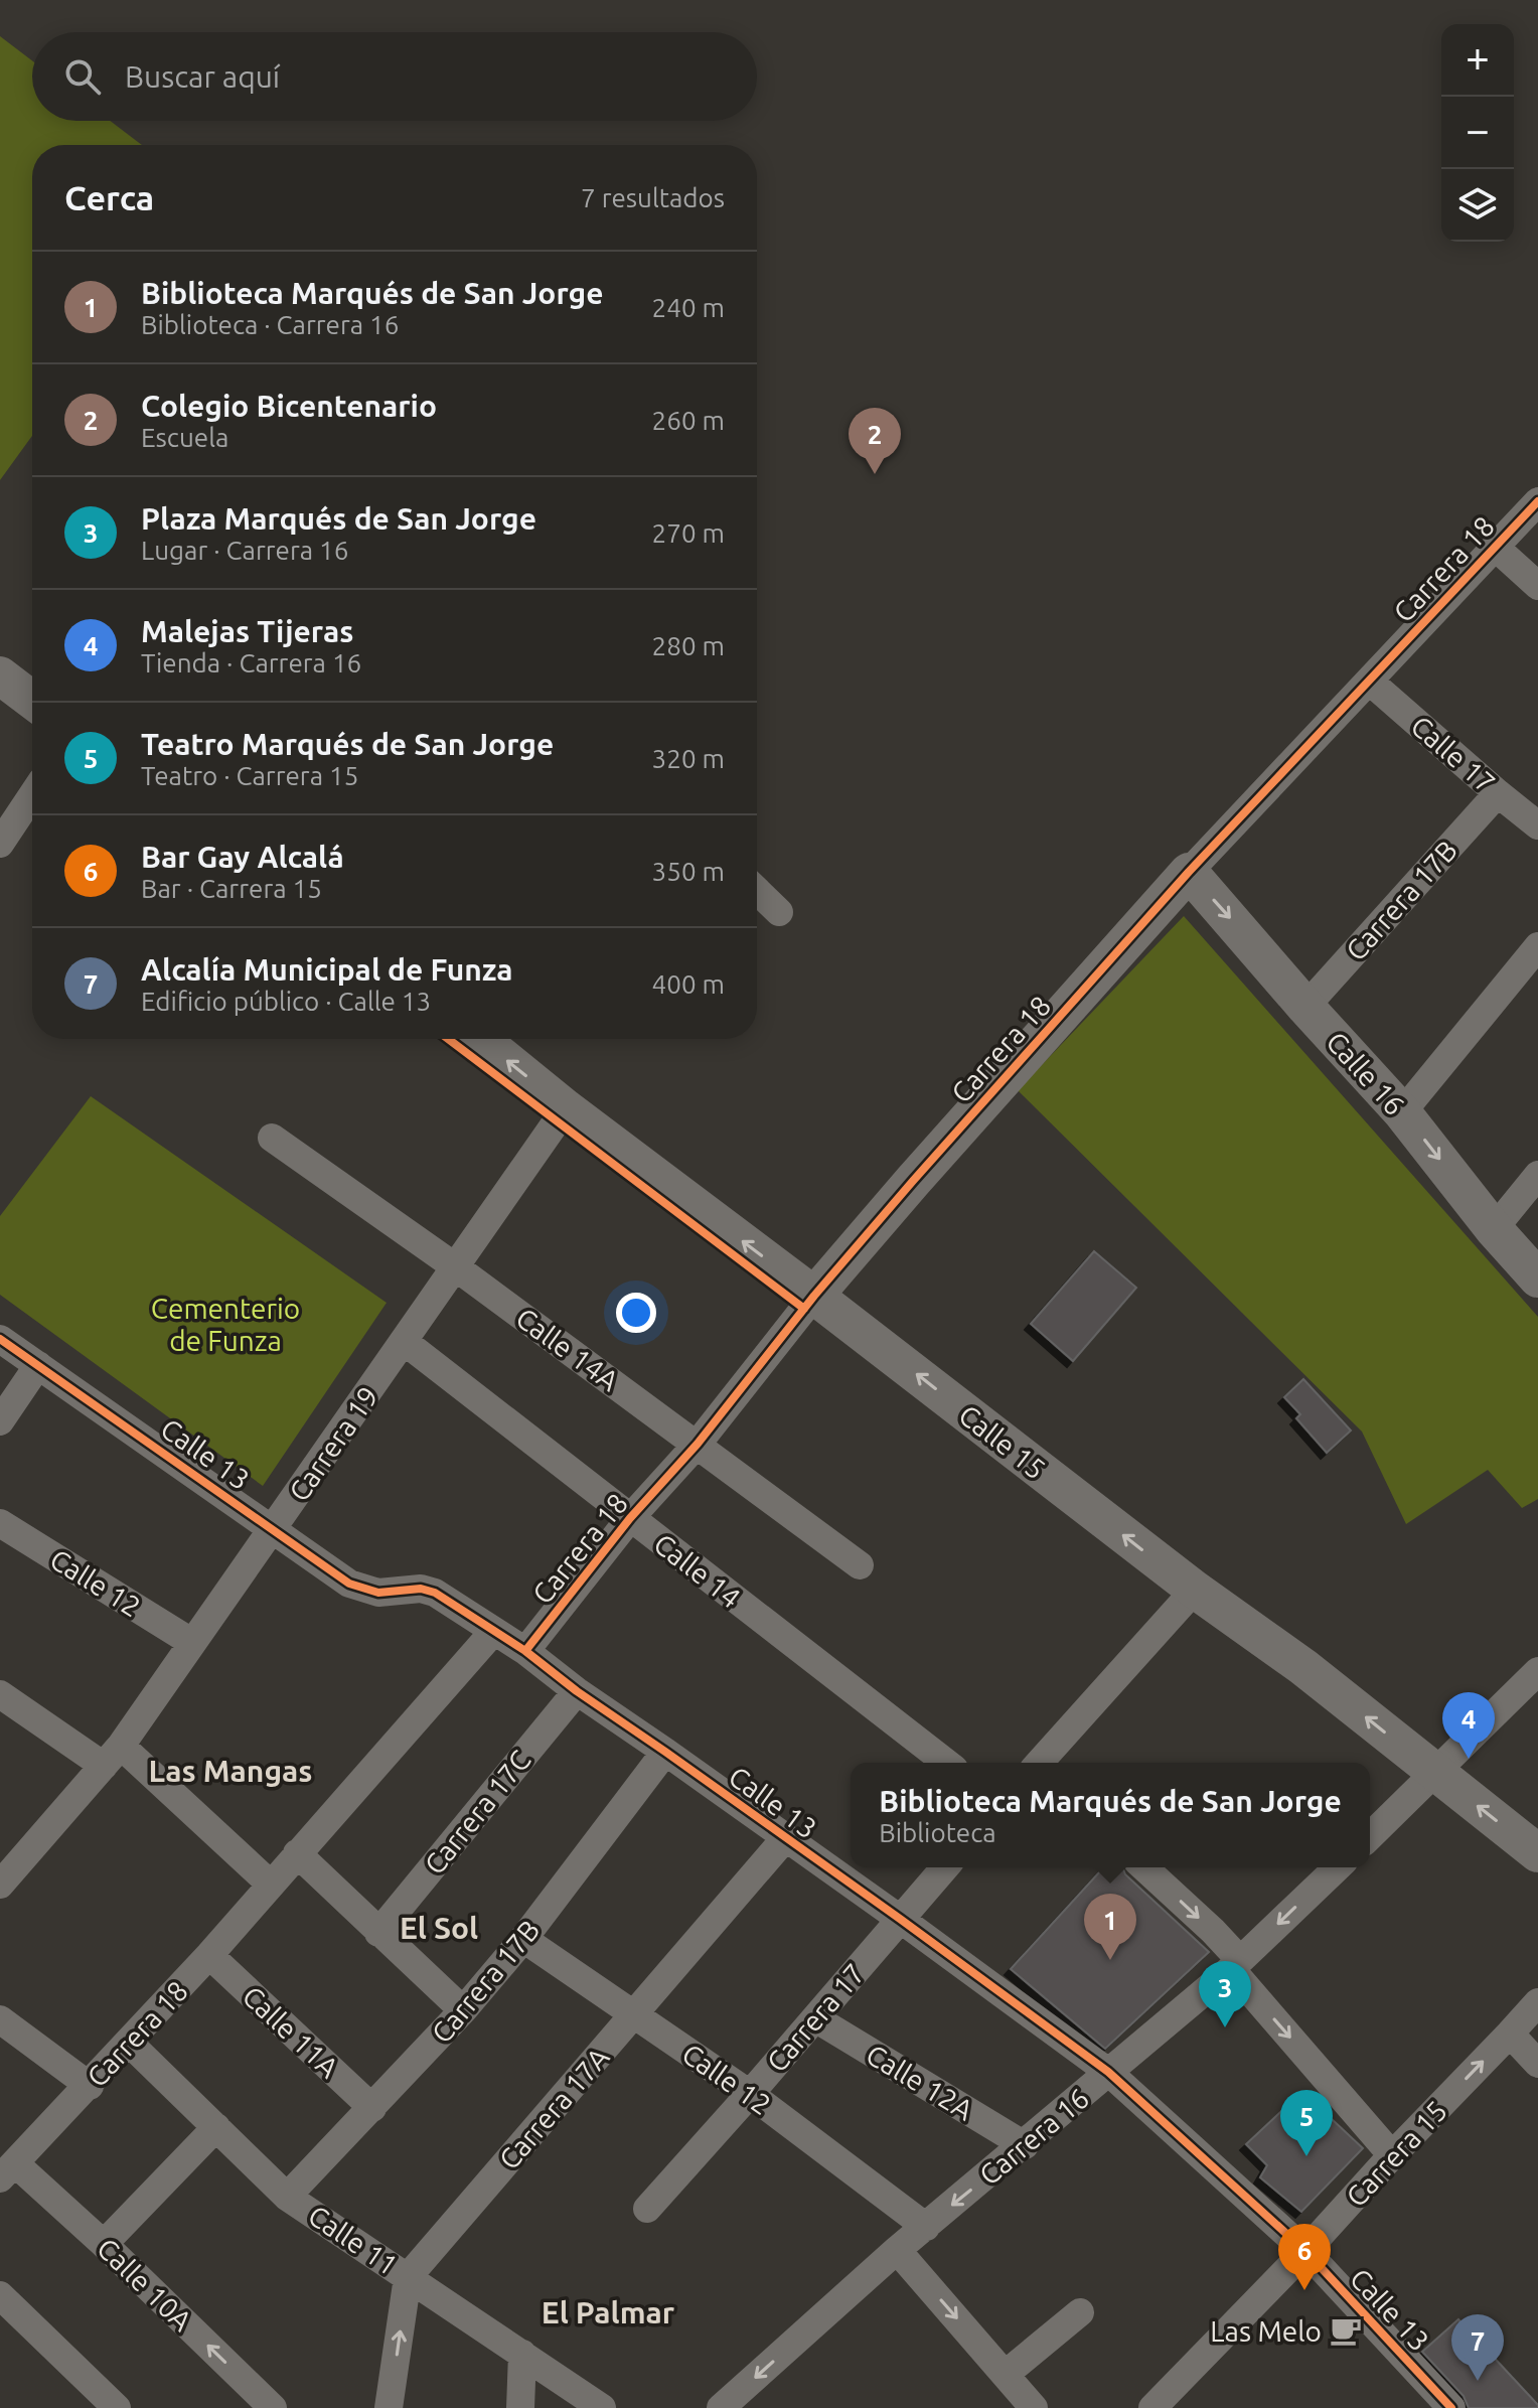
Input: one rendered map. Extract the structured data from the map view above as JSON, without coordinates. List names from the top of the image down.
{
  "streets": {
    "street": [
      "Carrera 18",
      "Calle 17",
      "Carrera 17B",
      "Calle 16",
      "Calle 14A",
      "Calle 15",
      "Carrera 19",
      "Calle 13",
      "Calle 14",
      "Calle 12",
      "Carrera 17C",
      "Carrera 17",
      "Calle 11A",
      "Calle 12A",
      "Carrera 17A",
      "Carrera 16",
      "Carrera 15",
      "Calle 11",
      "Calle 10A"
    ]
  },
  "crossings": [
    ["Carrera 18", "Calle 17"],
    ["Carrera 18", "Calle 16"],
    ["Carrera 18", "Calle 14A"],
    ["Carrera 18", "Calle 15"],
    ["Carrera 18", "Calle 13"],
    ["Carrera 18", "Calle 14"],
    ["Carrera 18", "Calle 11A"],
    ["Carrera 18", "Calle 11"],
    ["Carrera 18", "Calle 10A"],
    ["Calle 17", "Carrera 17B"],
    ["Carrera 17B", "Calle 16"],
    ["Carrera 17B", "Calle 13"],
    ["Carrera 17B", "Calle 12"],
    ["Carrera 17B", "Calle 11A"],
    ["Carrera 17B", "Calle 11"],
    ["Calle 14A", "Carrera 19"],
    ["Calle 15", "Carrera 19"],
    ["Carrera 19", "Calle 13"],
    ["Carrera 19", "Calle 14"],
    ["Carrera 19", "Calle 12"],
    ["Calle 13", "Carrera 17C"],
    ["Calle 13", "Carrera 17"],
    ["Calle 13", "Carrera 17A"],
    ["Calle 13", "Carrera 16"],
    ["Calle 13", "Carrera 15"],
    ["Calle 12", "Carrera 17"],
    ["Calle 12", "Carrera 17A"],
    ["Calle 12", "Carrera 16"],
    ["Carrera 17", "Calle 12A"],
    ["Calle 12A", "Carrera 16"],
    ["Carrera 17A", "Calle 11"]
  ],
  "one_way": ["Calle 16", "Calle 15", "Carrera 16"],
  "districts": ["Las Mangas", "El Sol", "El Palmar"],
  "parks": ["Cementerio de Funza"],
  "places": {
    "cafe": ["Las Melo"]
  },
  "page": {
    "map_buttons": ["+", "−"],
    "search": "Buscar aquí",
    "heading": ["Cerca", "7 resultados"],
    "list": [
      {
        "mark": "1",
        "name": "Biblioteca Marqués de San Jorge",
        "note": "Biblioteca · Carrera 16",
        "value": "240 m"
      },
      {
        "mark": "2",
        "name": "Colegio Bicentenario",
        "note": "Escuela",
        "value": "260 m"
      },
      {
        "mark": "3",
        "name": "Plaza Marqués de San Jorge",
        "note": "Lugar · Carrera 16",
        "value": "270 m"
      },
      {
        "mark": "4",
        "name": "Malejas Tijeras",
        "note": "Tienda · Carrera 16",
        "value": "280 m"
      },
      {
        "mark": "5",
        "name": "Teatro Marqués de San Jorge",
        "note": "Teatro · Carrera 15",
        "value": "320 m"
      },
      {
        "mark": "6",
        "name": "Bar Gay Alcalá",
        "note": "Bar · Carrera 15",
        "value": "350 m"
      },
      {
        "mark": "7",
        "name": "Alcalía Municipal de Funza",
        "note": "Edificio público · Calle 13",
        "value": "400 m"
      }
    ],
    "pins": [
      "2",
      "4",
      "1",
      "3",
      "5",
      "6",
      "7"
    ],
    "popup": ["Biblioteca Marqués de San Jorge", "Biblioteca"]
  }
}
